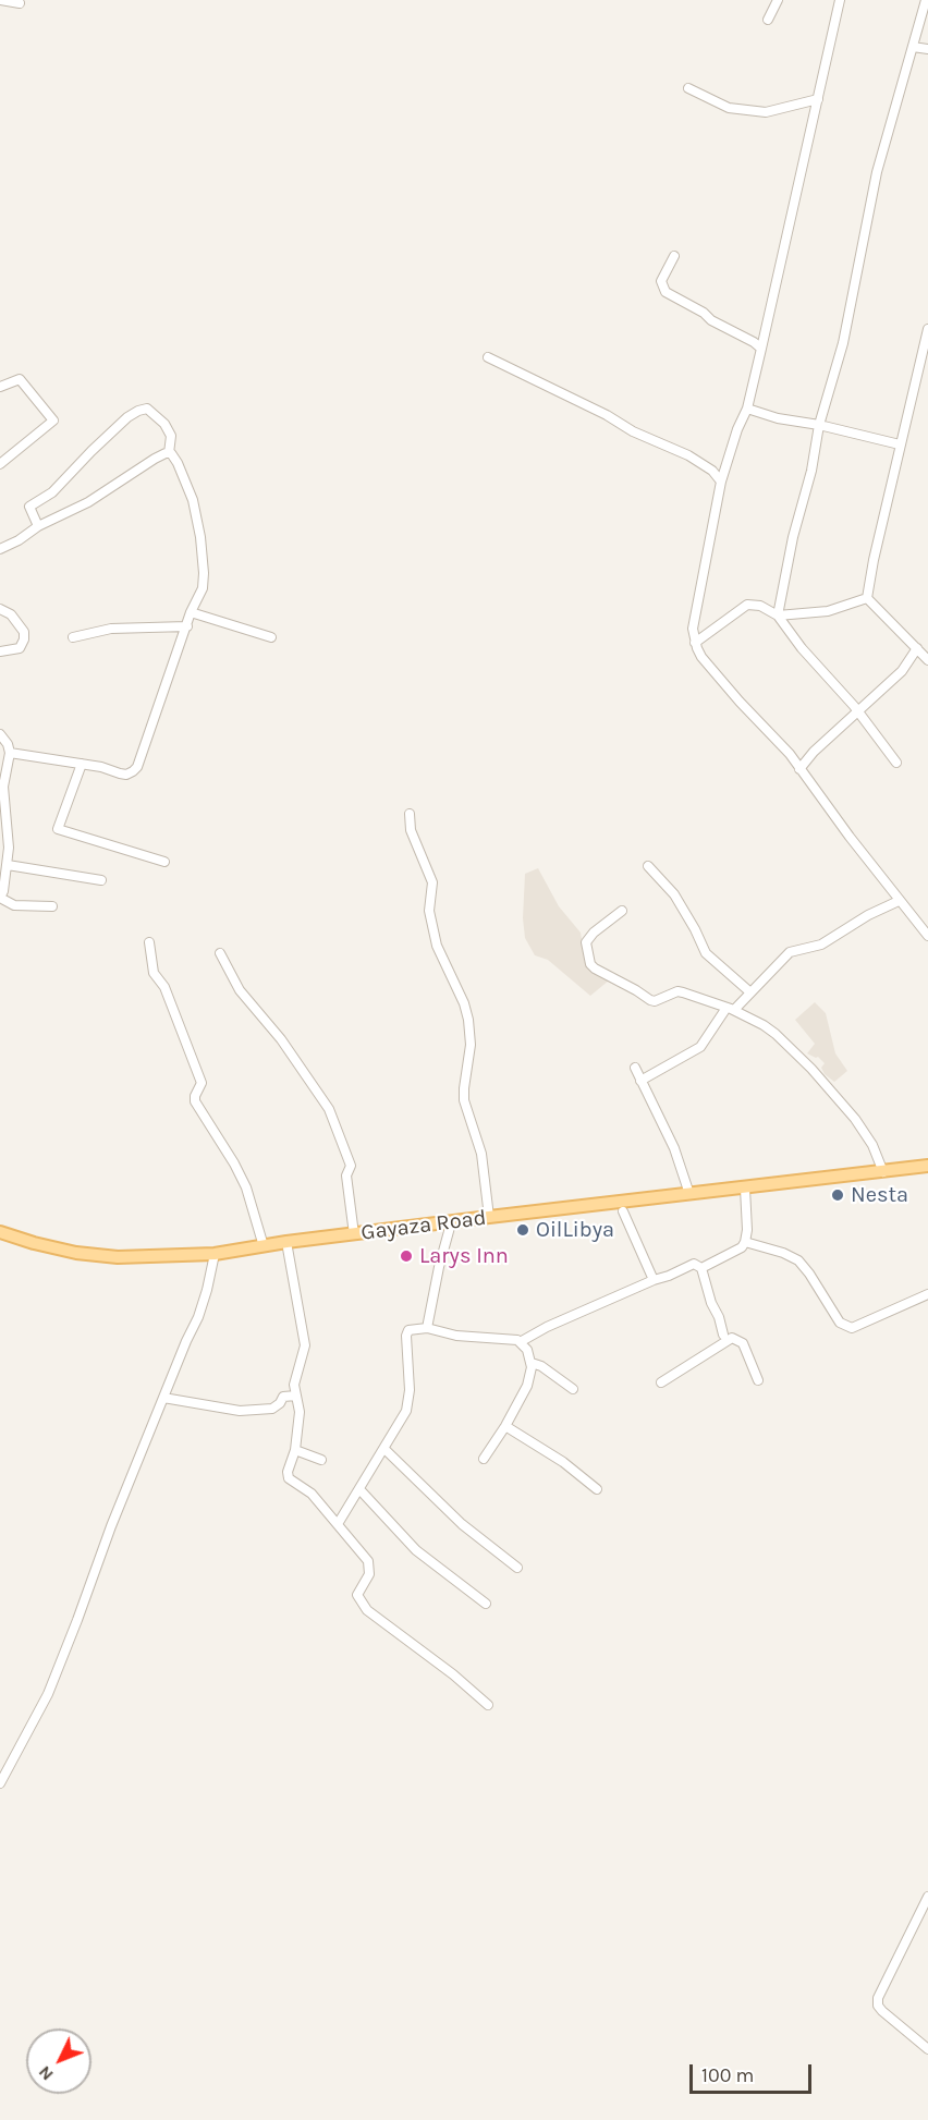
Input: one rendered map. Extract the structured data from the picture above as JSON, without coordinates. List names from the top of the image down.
{
  "streets": {
    "main road": ["Gayaza Road"]
  },
  "places": ["Nesta", "OilLibya", "Larys Inn"],
  "scale_bar": "100 m",
  "north": "bottom left"
}
